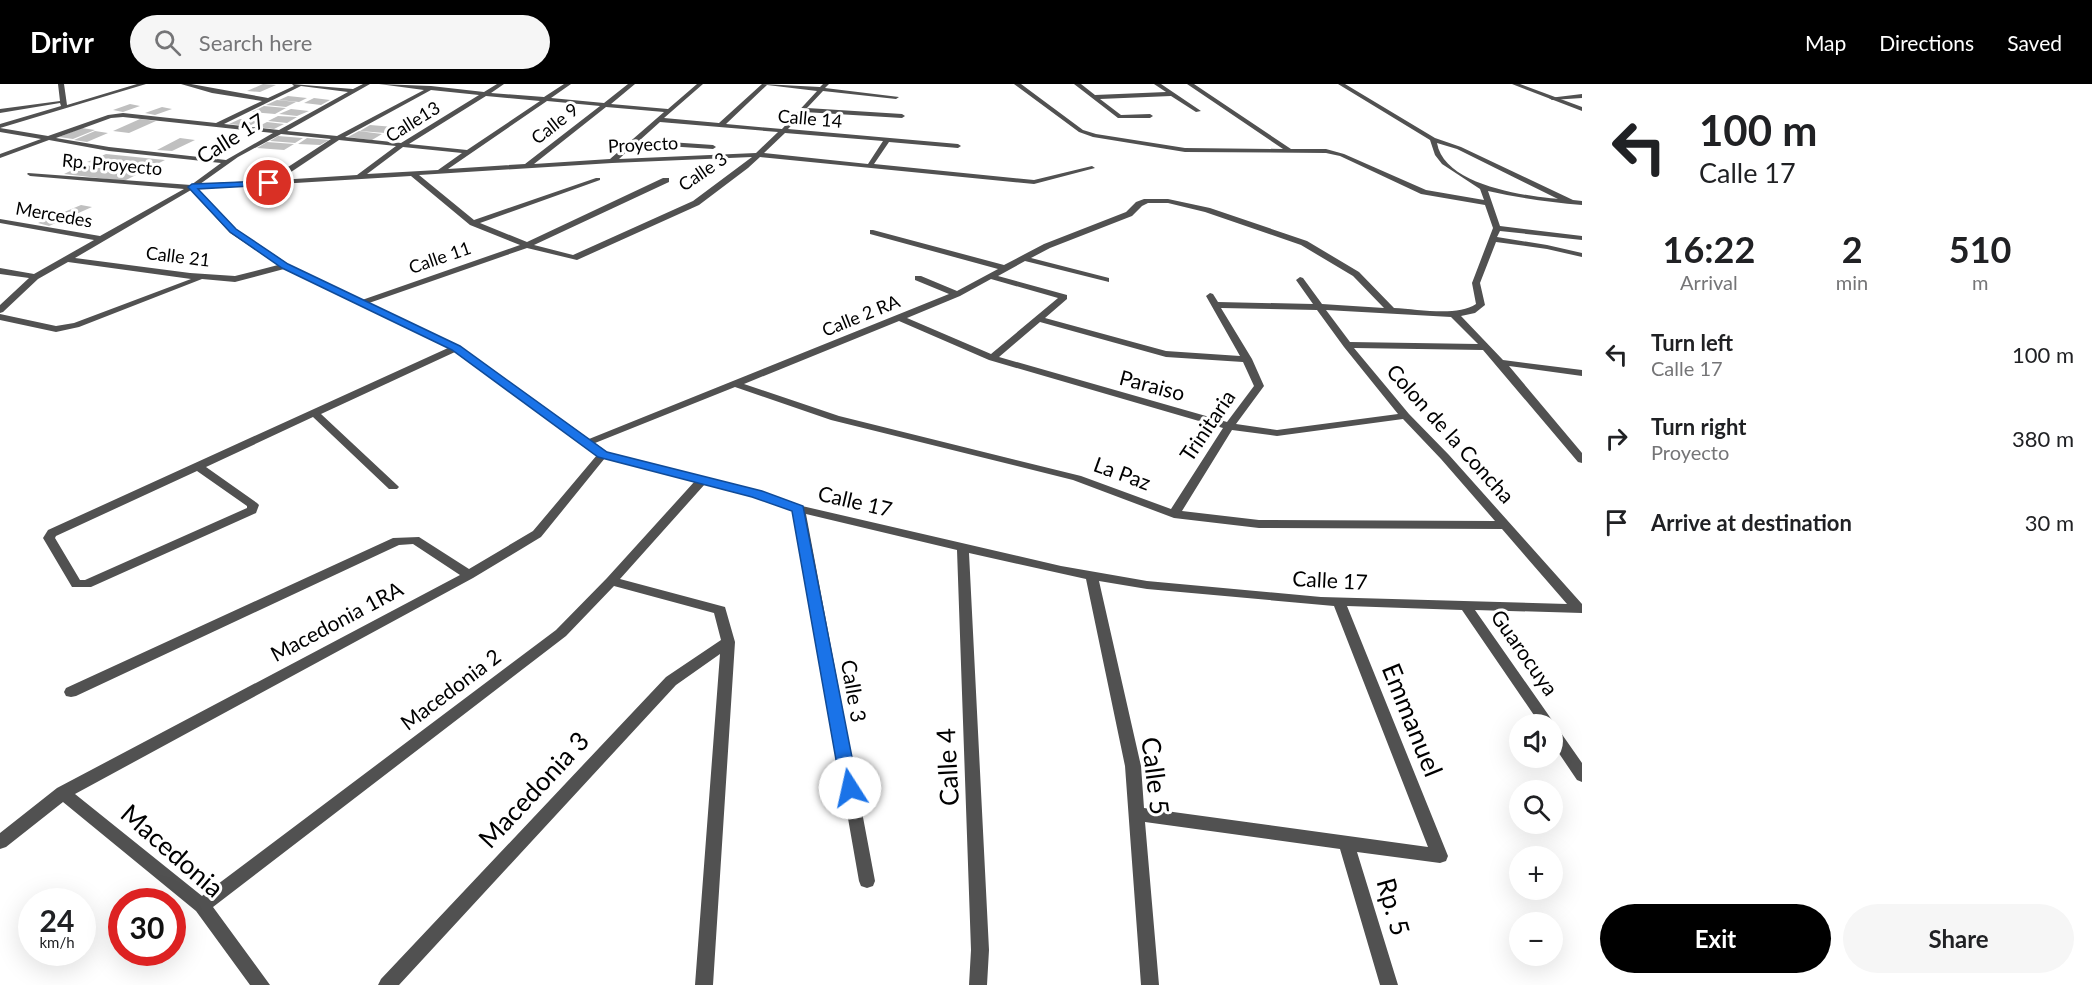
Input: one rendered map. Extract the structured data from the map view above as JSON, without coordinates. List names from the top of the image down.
{
  "streets": {
    "street": [
      "Calle 14",
      "Calle13",
      "Calle 9",
      "Calle 17",
      "Proyecto",
      "Rp. Proyecto",
      "Calle 3",
      "Mercedes",
      "Calle 21",
      "Calle 11",
      "Calle 2 RA",
      "Paraiso",
      "Trinitaria",
      "Colon de la Concha",
      "La Paz",
      "Macedonia 1RA",
      "Guarocuya",
      "Macedonia 2",
      "Emmanuel",
      "Calle 4",
      "Calle 5",
      "Macedonia 3",
      "Macedonia",
      "Rp. 5"
    ]
  },
  "crossings": [
    ["Calle 14", "Calle 3"],
    ["Calle13", "Proyecto"],
    ["Calle 9", "Proyecto"],
    ["Calle 17", "Proyecto"],
    ["Calle 17", "Rp. Proyecto"],
    ["Calle 17", "Calle 3"],
    ["Calle 17", "Calle 21"],
    ["Calle 17", "Calle 11"],
    ["Calle 17", "Calle 2 RA"],
    ["Calle 17", "Colon de la Concha"],
    ["Calle 17", "Macedonia 1RA"],
    ["Calle 17", "Guarocuya"],
    ["Calle 17", "Macedonia 2"],
    ["Calle 17", "Emmanuel"],
    ["Calle 17", "Calle 4"],
    ["Calle 17", "Calle 5"],
    ["Proyecto", "Rp. Proyecto"],
    ["Proyecto", "Calle 3"],
    ["Calle 3", "Calle 11"],
    ["Calle 2 RA", "Paraiso"],
    ["Calle 2 RA", "La Paz"],
    ["Paraiso", "Trinitaria"],
    ["Paraiso", "Colon de la Concha"],
    ["Trinitaria", "Colon de la Concha"],
    ["Trinitaria", "La Paz"],
    ["Colon de la Concha", "La Paz"],
    ["Macedonia 1RA", "Macedonia"],
    ["Macedonia 2", "Macedonia"],
    ["Emmanuel", "Rp. 5"]
  ],
  "page": {
    "header": "Drivr",
    "search": "Search here",
    "nav": ["Map", "Directions", "Saved"],
    "turn": ["100 m", "Calle 17"],
    "eta": [
      "16:22",
      "Arrival",
      "2",
      "min",
      "510",
      "m"
    ],
    "list": [
      {
        "name": "Turn left",
        "note": "Calle 17",
        "value": "100 m"
      },
      {
        "name": "Turn right",
        "note": "Proyecto",
        "value": "380 m"
      },
      {
        "name": "Arrive at destination",
        "value": "30 m"
      }
    ],
    "map_buttons": ["+", "−"],
    "speed": "24 km/h",
    "limit": "30",
    "buttons": ["Exit", "Share"]
  }
}
